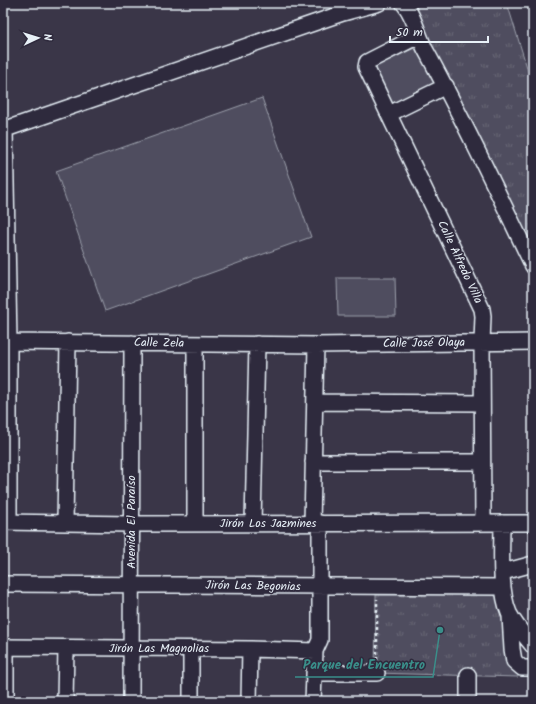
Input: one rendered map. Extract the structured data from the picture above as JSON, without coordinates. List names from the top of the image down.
{
  "streets": {
    "street": [
      "Calle Alfredo Villa",
      "Calle Zela",
      "Calle José Olaya",
      "Avenida El Paraíso",
      "Jirón Los Jazmines",
      "Jirón Las Begonias",
      "Jirón Las Magnolias"
    ]
  },
  "crossings": [
    ["Calle Alfredo Villa", "Calle José Olaya"],
    ["Calle Alfredo Villa", "Jirón Los Jazmines"],
    ["Calle Zela", "Calle José Olaya"],
    ["Calle Zela", "Avenida El Paraíso"],
    ["Avenida El Paraíso", "Jirón Los Jazmines"],
    ["Avenida El Paraíso", "Jirón Las Begonias"],
    ["Avenida El Paraíso", "Jirón Las Magnolias"]
  ],
  "places": ["Parque del Encuentro"],
  "scale_bar": "50 m",
  "north": "right"
}
